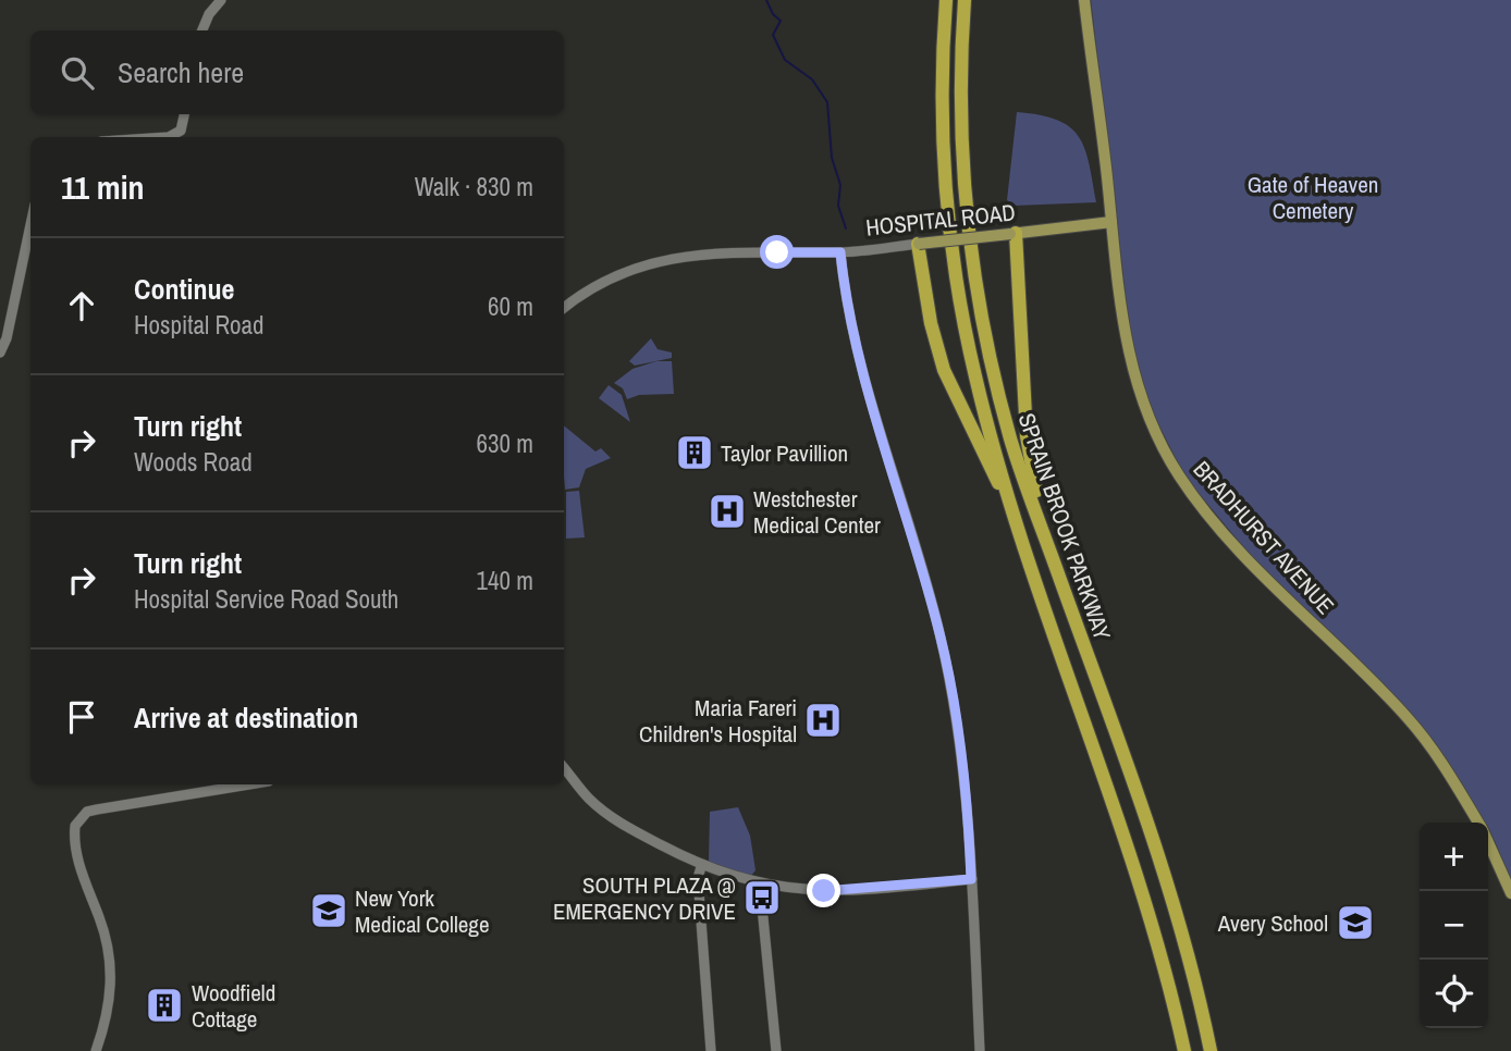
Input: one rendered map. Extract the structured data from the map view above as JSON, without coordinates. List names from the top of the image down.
{
  "streets": {
    "highway": ["SPRAIN BROOK PARKWAY"],
    "main road": ["HOSPITAL ROAD", "BRADHURST AVENUE"]
  },
  "crossings": [
    ["HOSPITAL ROAD", "BRADHURST AVENUE"]
  ],
  "parks": ["Gate of Heaven Cemetery"],
  "places": {
    "building": ["Taylor Pavillion", "Woodfield Cottage"],
    "hospital": ["Westchester Medical Center", "Maria Fareri Children's Hospital"],
    "bus stop": ["SOUTH PLAZA @ EMERGENCY DRIVE"],
    "school or university": ["New York Medical College", "Avery School"]
  },
  "page": {
    "search": "Search here",
    "heading": ["11 min", "Walk · 830 m"],
    "list": [
      ["Continue", "Hospital Road", "60 m"],
      ["Turn right", "Woods Road", "630 m"],
      ["Turn right", "Hospital Service Road South", "140 m"],
      "Arrive at destination"
    ],
    "map_buttons": ["+", "−"]
  }
}
